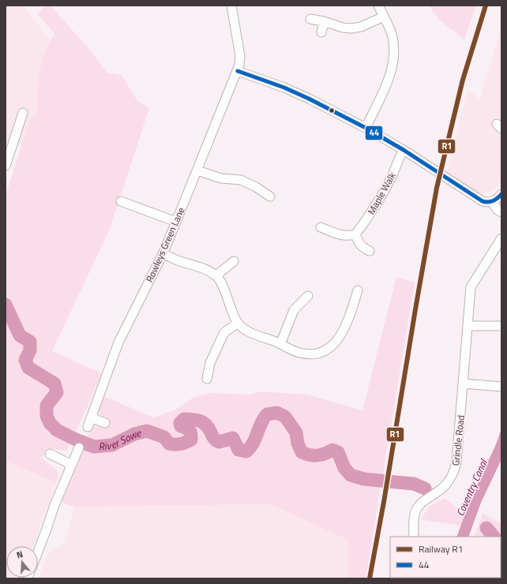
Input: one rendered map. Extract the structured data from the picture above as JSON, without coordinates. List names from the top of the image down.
{
  "streets": {
    "street": ["Maple Walk", "Rowleys Green Lane", "Grindle Road"]
  },
  "water": ["River Sowe", "Coventry Canal"],
  "lines": ["rail line R1", "transit line 44"],
  "legend": ["Railway R1", "44"],
  "north": "top"
}
